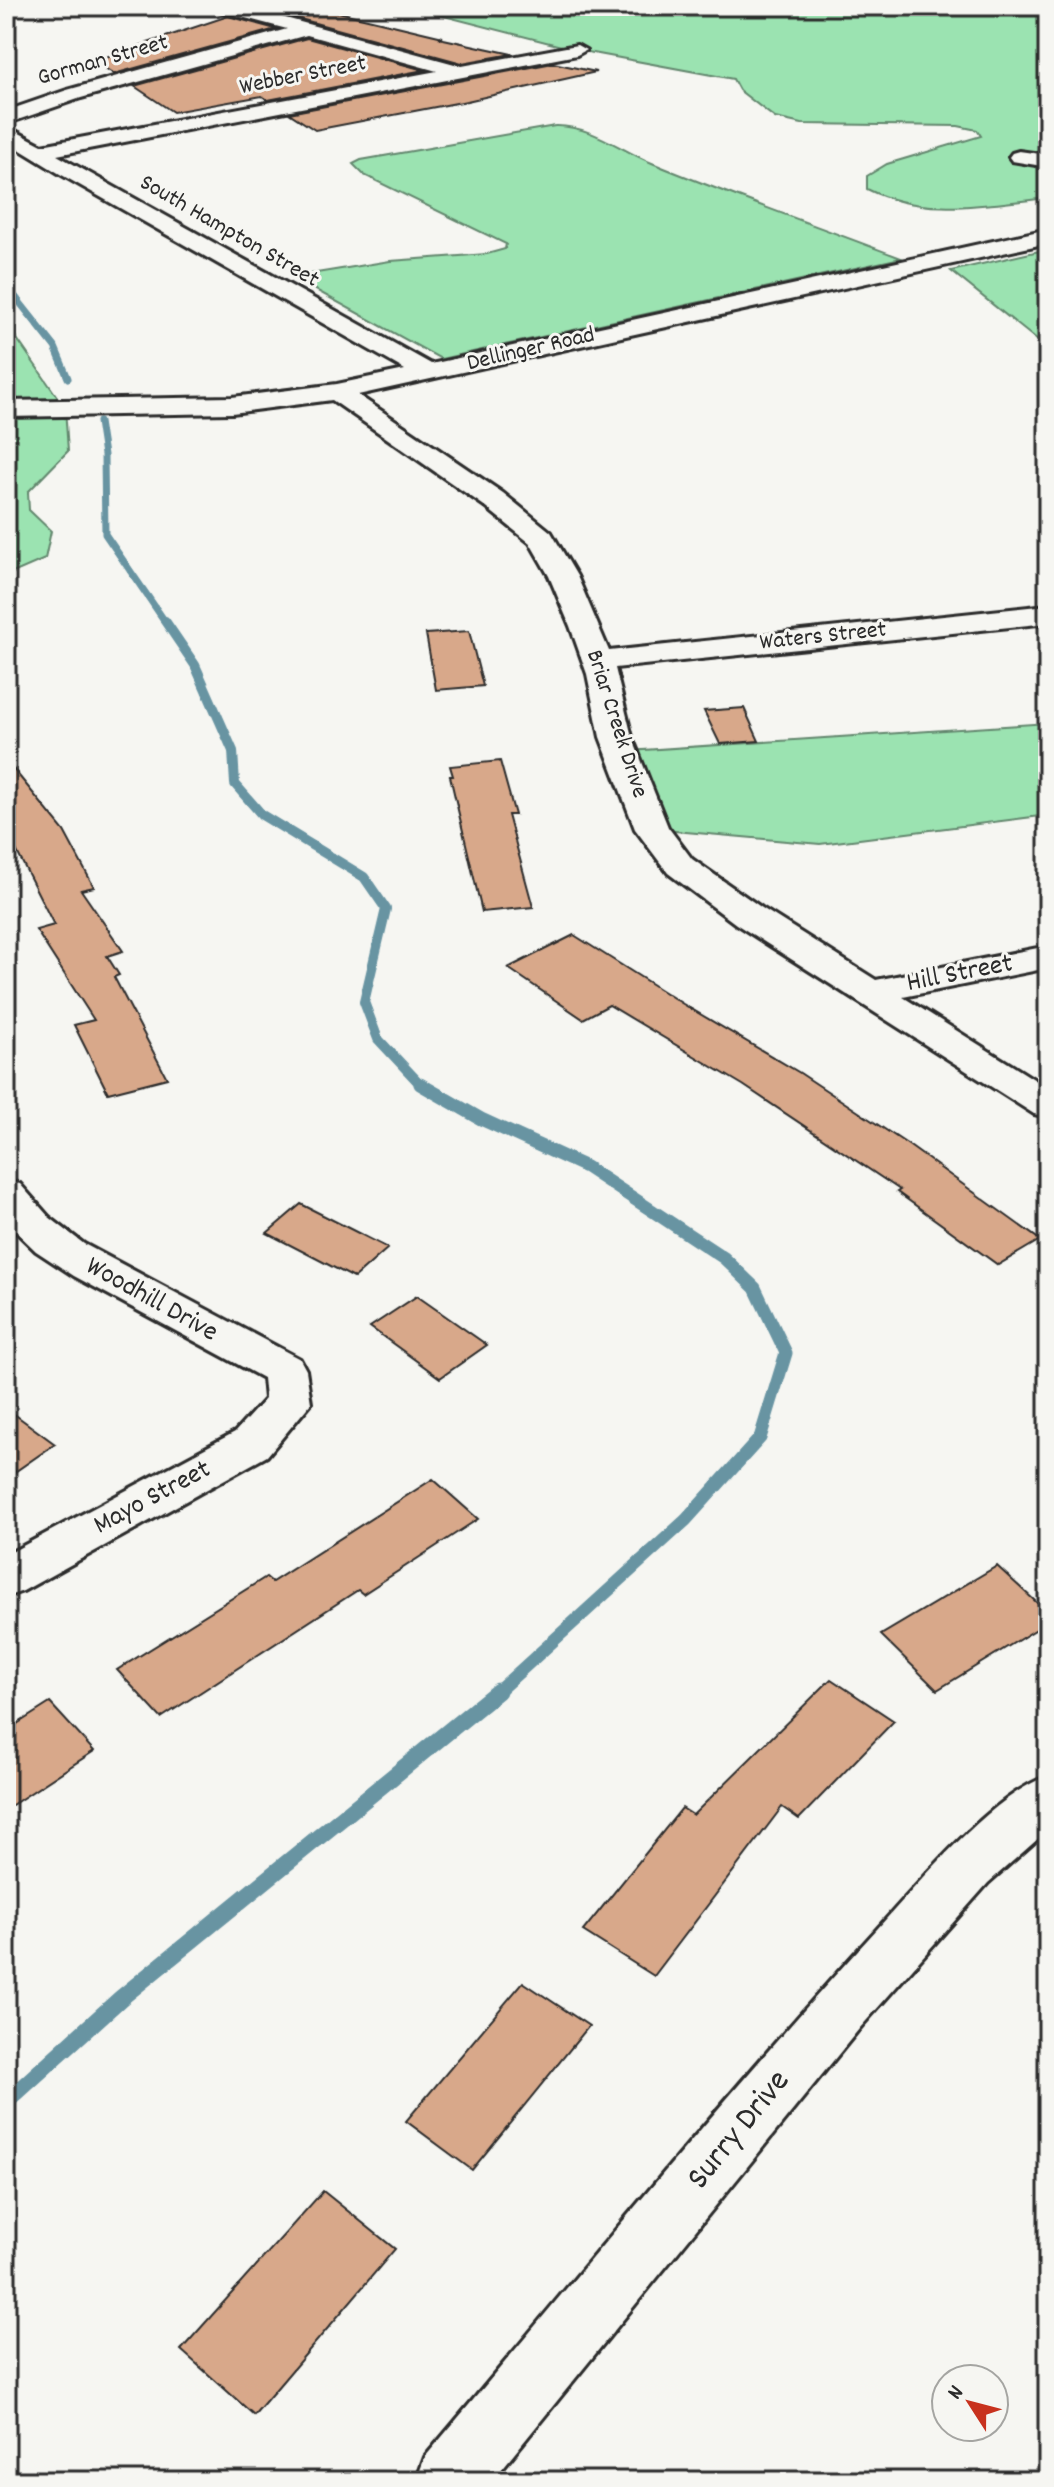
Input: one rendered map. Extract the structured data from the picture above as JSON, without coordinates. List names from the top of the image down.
{
  "streets": {
    "street": [
      "Gorman Street",
      "Webber Street",
      "South Hampton Street",
      "Dellinger Road",
      "Waters Street",
      "Briar Creek Drive",
      "Hill Street",
      "Woodhill Drive",
      "Mayo Street",
      "Surry Drive"
    ]
  },
  "crossings": [
    ["Webber Street", "South Hampton Street"],
    ["South Hampton Street", "Dellinger Road"],
    ["Dellinger Road", "Briar Creek Drive"],
    ["Waters Street", "Briar Creek Drive"],
    ["Briar Creek Drive", "Hill Street"],
    ["Woodhill Drive", "Mayo Street"]
  ],
  "north": "top left"
}
